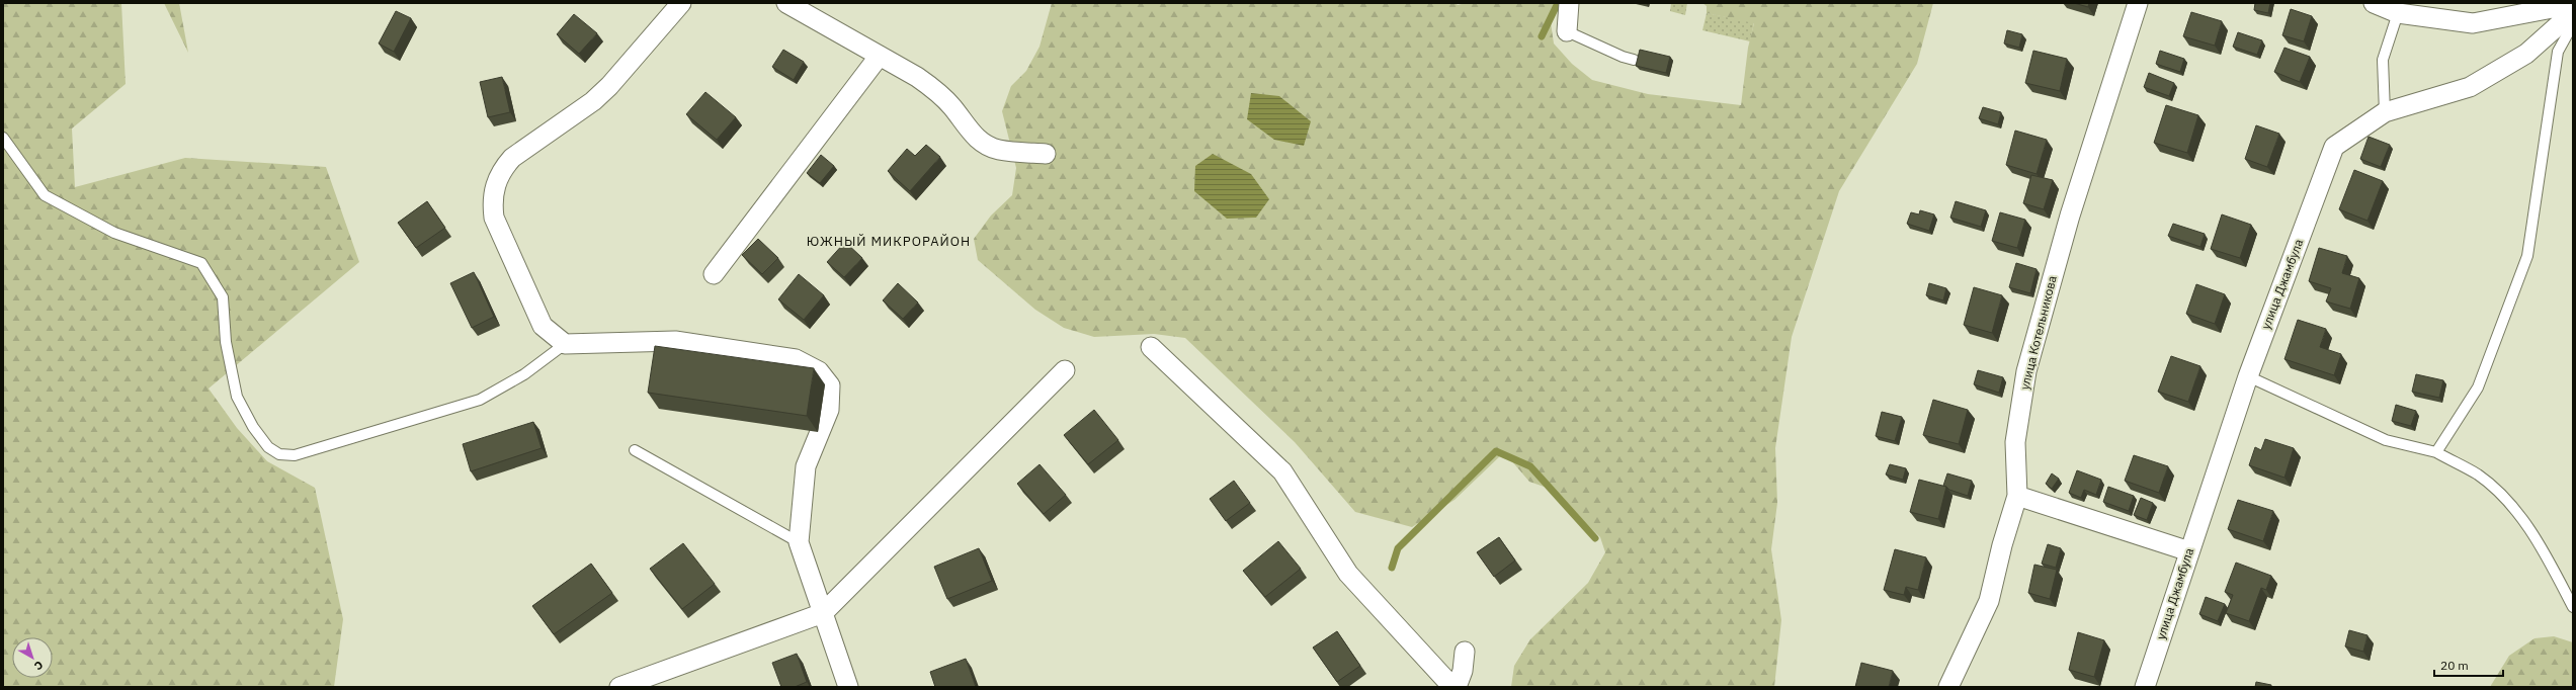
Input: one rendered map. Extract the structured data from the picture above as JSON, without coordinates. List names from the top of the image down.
{
  "streets": {
    "street": ["улица Джамбула", "улица Котельникова"]
  },
  "districts": ["ЮЖНЫЙ МИКРОРАЙОН"],
  "scale_bar": "20 m",
  "north": "bottom right"
}
